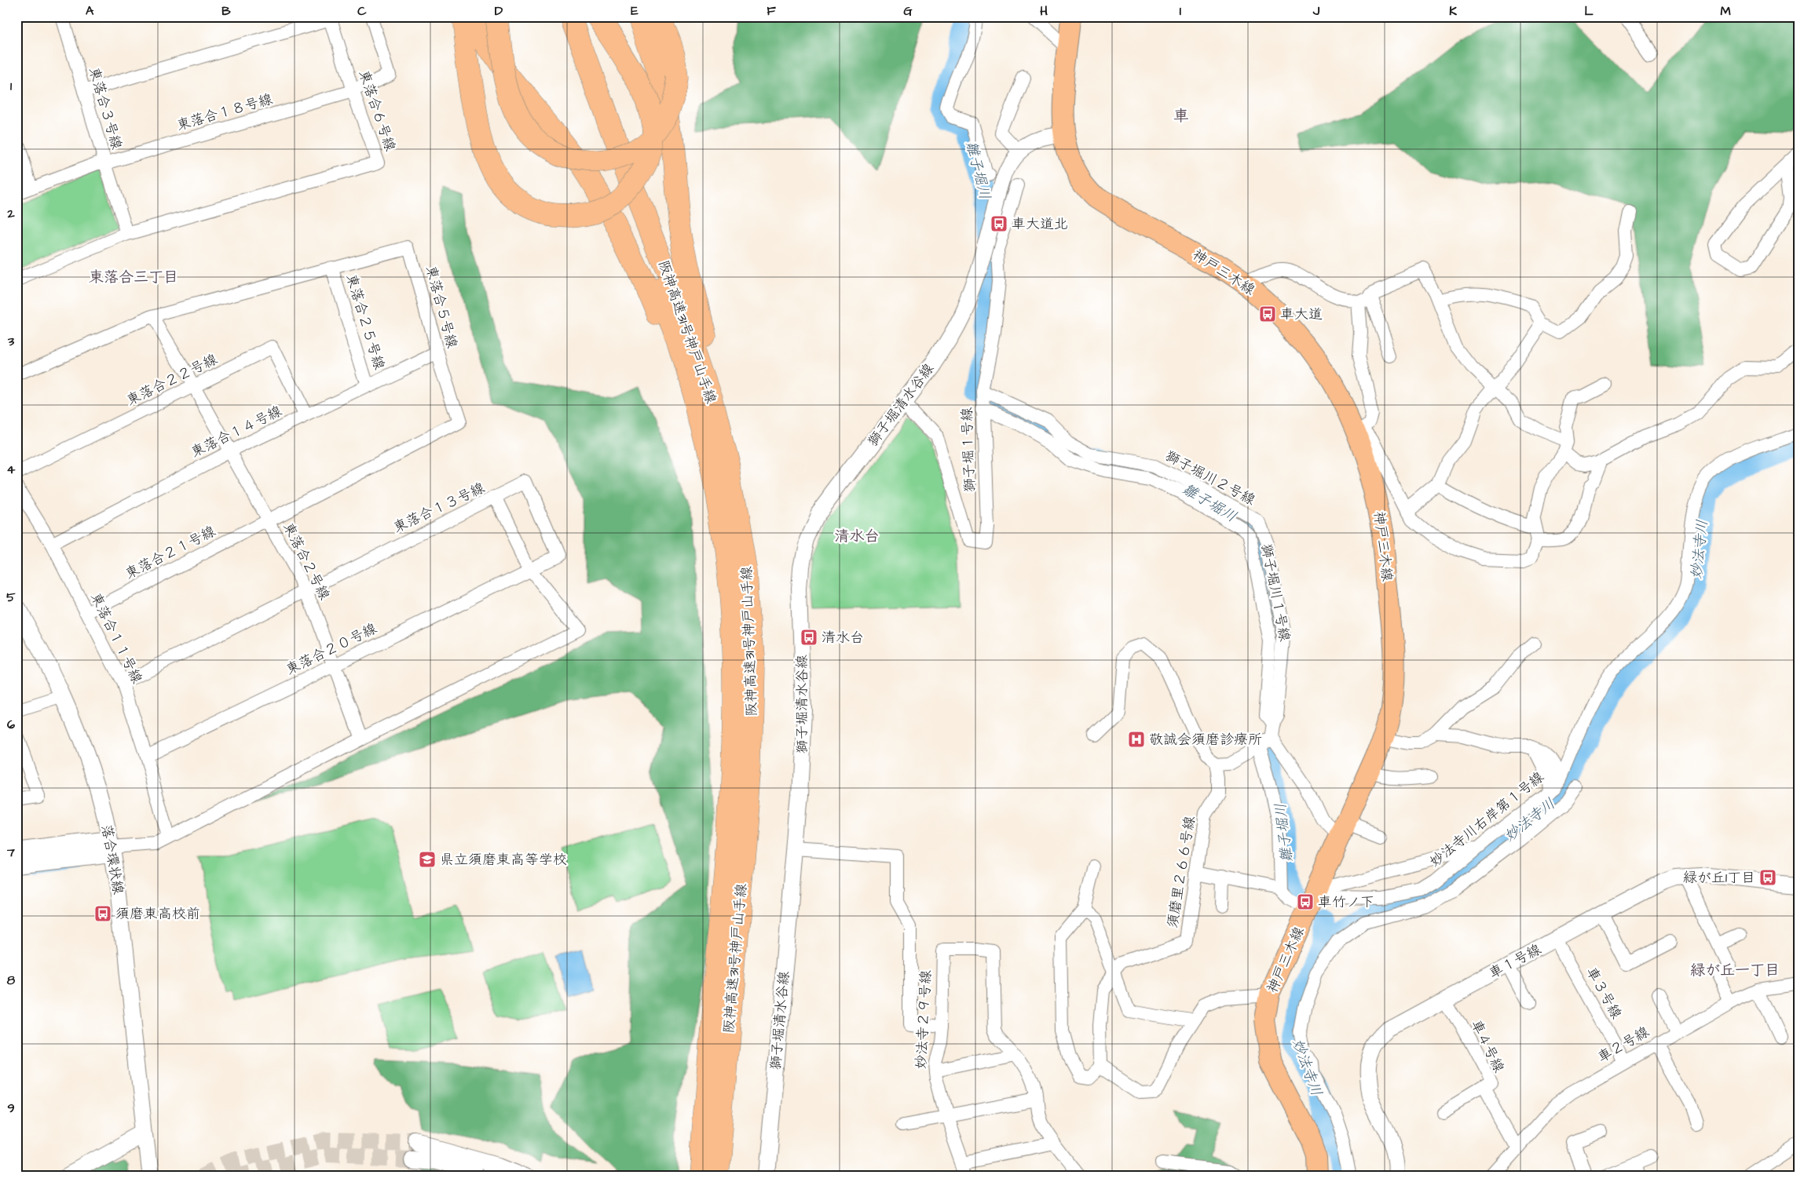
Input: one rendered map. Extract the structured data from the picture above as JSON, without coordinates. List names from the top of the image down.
{
  "streets": {
    "highway": ["阪神高速31号神戸山手線"],
    "main road": ["神戸三木線"],
    "street": [
      "東落合３号線",
      "東落合６号線",
      "東落合１８号線",
      "東落合５号線",
      "東落合２５号線",
      "東落合２２号線",
      "獅子堀清水谷線",
      "東落合１４号線",
      "獅子堀１号線",
      "獅子堀川２号線",
      "東落合１３号線",
      "東落合２１号線",
      "東落合２号線",
      "獅子堀川１号線",
      "東落合１１号線",
      "東落合２０号線",
      "妙法寺川右岸第１号線",
      "落合環状線",
      "須磨里２６６号線",
      "車１号線",
      "車３号線",
      "妙法寺２９号線",
      "車２号線",
      "車４号線"
    ]
  },
  "crossings": [
    ["東落合３号線", "東落合６号線"],
    ["東落合３号線", "東落合１８号線"],
    ["東落合６号線", "東落合１８号線"],
    ["神戸三木線", "獅子堀清水谷線"],
    ["神戸三木線", "妙法寺川右岸第１号線"],
    ["東落合５号線", "東落合２５号線"],
    ["東落合５号線", "東落合１４号線"],
    ["東落合５号線", "東落合２１号線"],
    ["東落合５号線", "東落合２号線"],
    ["東落合２５号線", "東落合１４号線"],
    ["東落合２２号線", "東落合１４号線"],
    ["東落合２２号線", "東落合２号線"],
    ["獅子堀清水谷線", "獅子堀１号線"],
    ["東落合１４号線", "東落合２号線"],
    ["東落合１４号線", "東落合１１号線"],
    ["獅子堀１号線", "獅子堀川２号線"],
    ["獅子堀１号線", "獅子堀川１号線"],
    ["獅子堀川２号線", "獅子堀川１号線"],
    ["東落合１３号線", "東落合２号線"],
    ["東落合１３号線", "東落合１１号線"],
    ["東落合１３号線", "東落合２０号線"],
    ["東落合２１号線", "東落合２号線"],
    ["東落合２１号線", "東落合１１号線"],
    ["東落合２号線", "東落合２０号線"],
    ["東落合１１号線", "東落合２０号線"],
    ["車１号線", "車３号線"],
    ["車１号線", "車４号線"],
    ["車３号線", "車２号線"],
    ["車２号線", "車４号線"]
  ],
  "districts": [
    "車",
    "東落合三丁目",
    "清水台",
    "緑が丘一丁目"
  ],
  "water": ["雛子堀川", "妙法寺川"],
  "places": {
    "bus stop": [
      "車大道北",
      "車大道",
      "清水台",
      "緑が丘1丁目",
      "車竹ノ下",
      "須磨東高校前"
    ],
    "hospital": ["敬誠会須磨診療所"],
    "school or university": ["県立須磨東高等学校"]
  },
  "grid": {
    "columns": [
      "A",
      "B",
      "C",
      "D",
      "E",
      "F",
      "G",
      "H",
      "I",
      "J",
      "K",
      "L",
      "M"
    ],
    "rows": [
      "1",
      "2",
      "3",
      "4",
      "5",
      "6",
      "7",
      "8",
      "9"
    ]
  }
}
